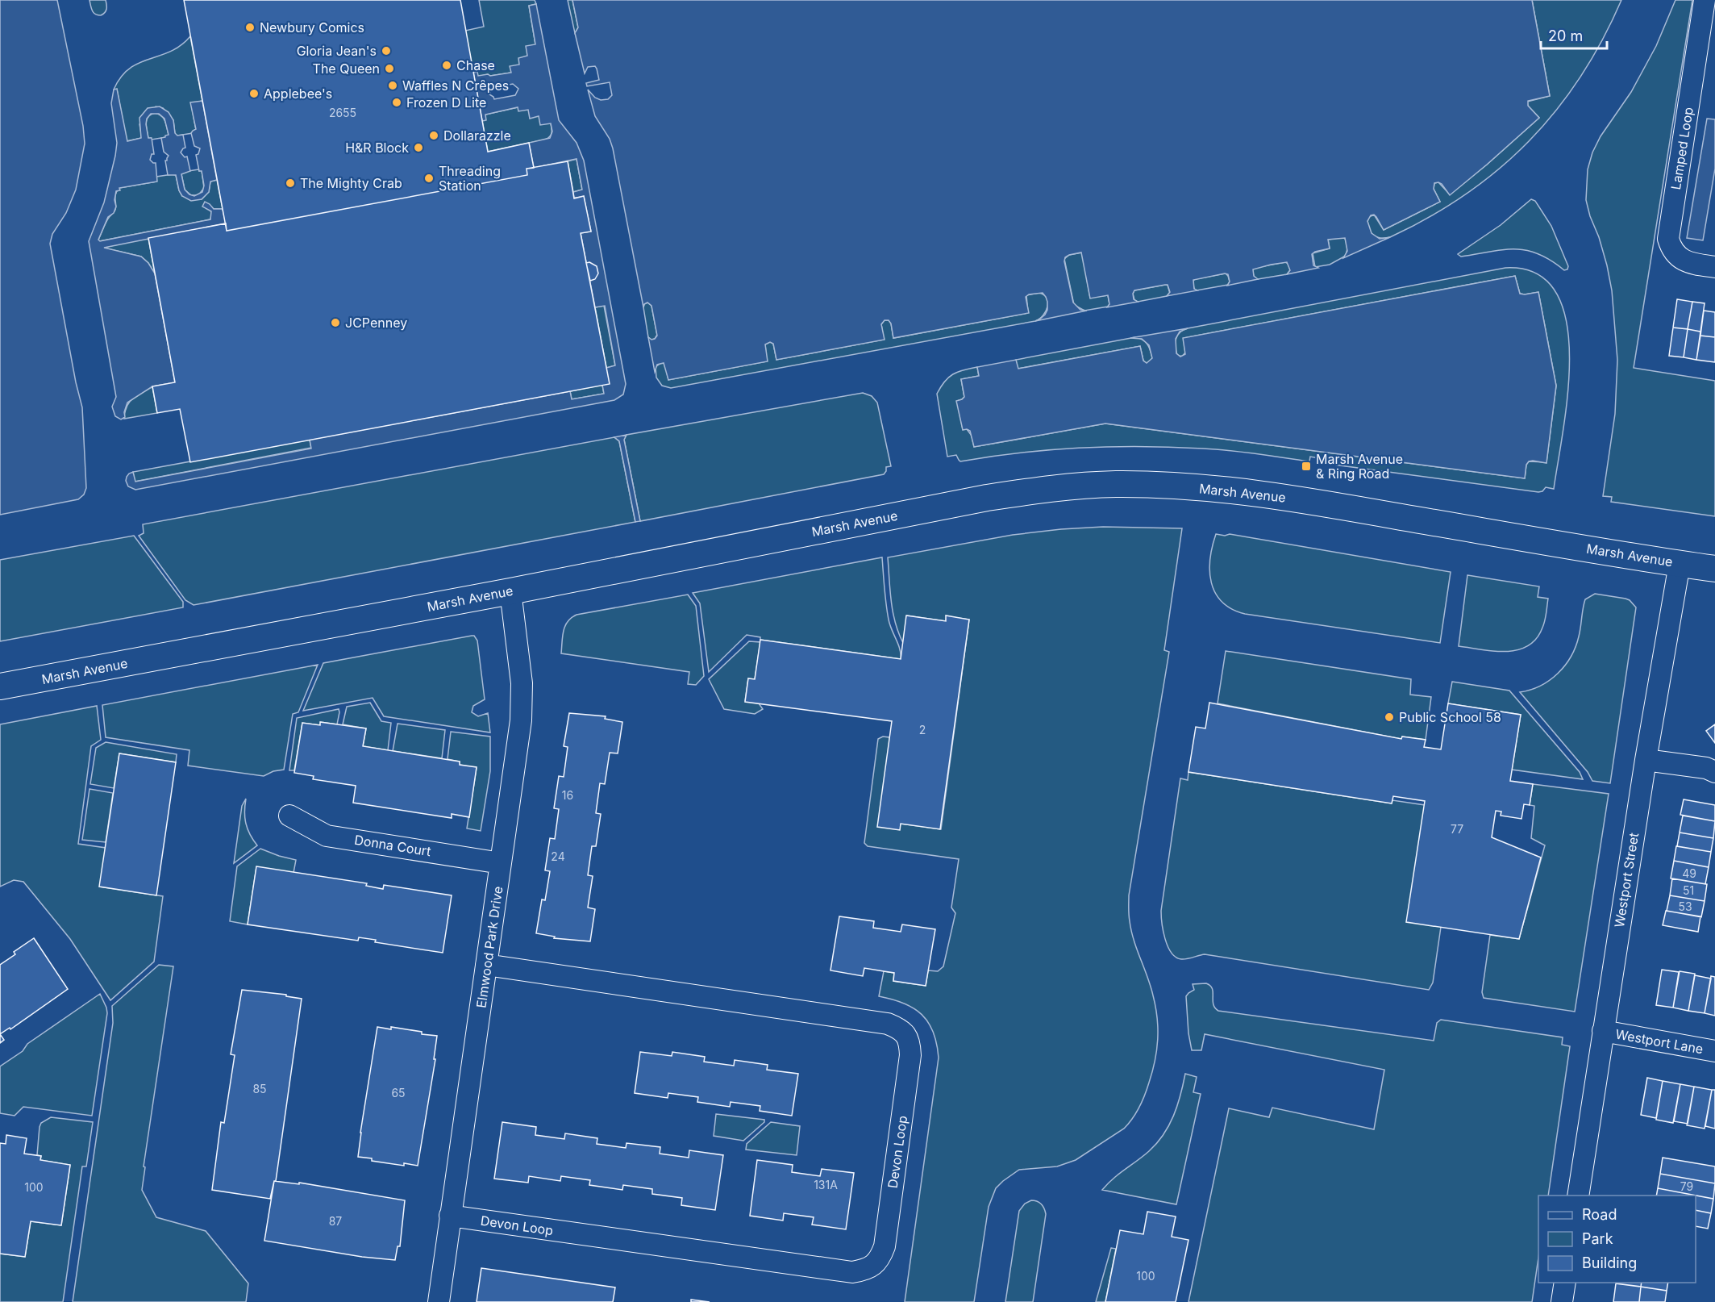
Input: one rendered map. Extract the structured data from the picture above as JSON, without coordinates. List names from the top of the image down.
{
  "streets": {
    "street": [
      "Lamped Loop",
      "Marsh Avenue",
      "Donna Court",
      "Westport Street",
      "Elmwood Park Drive",
      "Westport Lane",
      "Devon Loop"
    ]
  },
  "crossings": [
    ["Marsh Avenue", "Westport Street"],
    ["Marsh Avenue", "Elmwood Park Drive"],
    ["Donna Court", "Elmwood Park Drive"],
    ["Westport Street", "Westport Lane"],
    ["Elmwood Park Drive", "Devon Loop"]
  ],
  "places": {
    "other": [
      "Newbury Comics",
      "Gloria Jean's",
      "Chase",
      "The Queen",
      "Waffles N Crȇpes",
      "Applebee's",
      "Frozen D Lite",
      "Dollarazzle",
      "H&R Block",
      "Threading Station",
      "The Mighty Crab",
      "JCPenney",
      "Public School 58"
    ],
    "transit": ["Marsh Avenue & Ring Road"]
  },
  "house_numbers": [
    "2655",
    "2",
    "16",
    "77",
    "24",
    "49",
    "51",
    "53",
    "85",
    "65",
    "131A",
    "79",
    "100",
    "87",
    "100"
  ],
  "legend": ["Road", "Park", "Building"],
  "scale_bar": "20 m"
}
